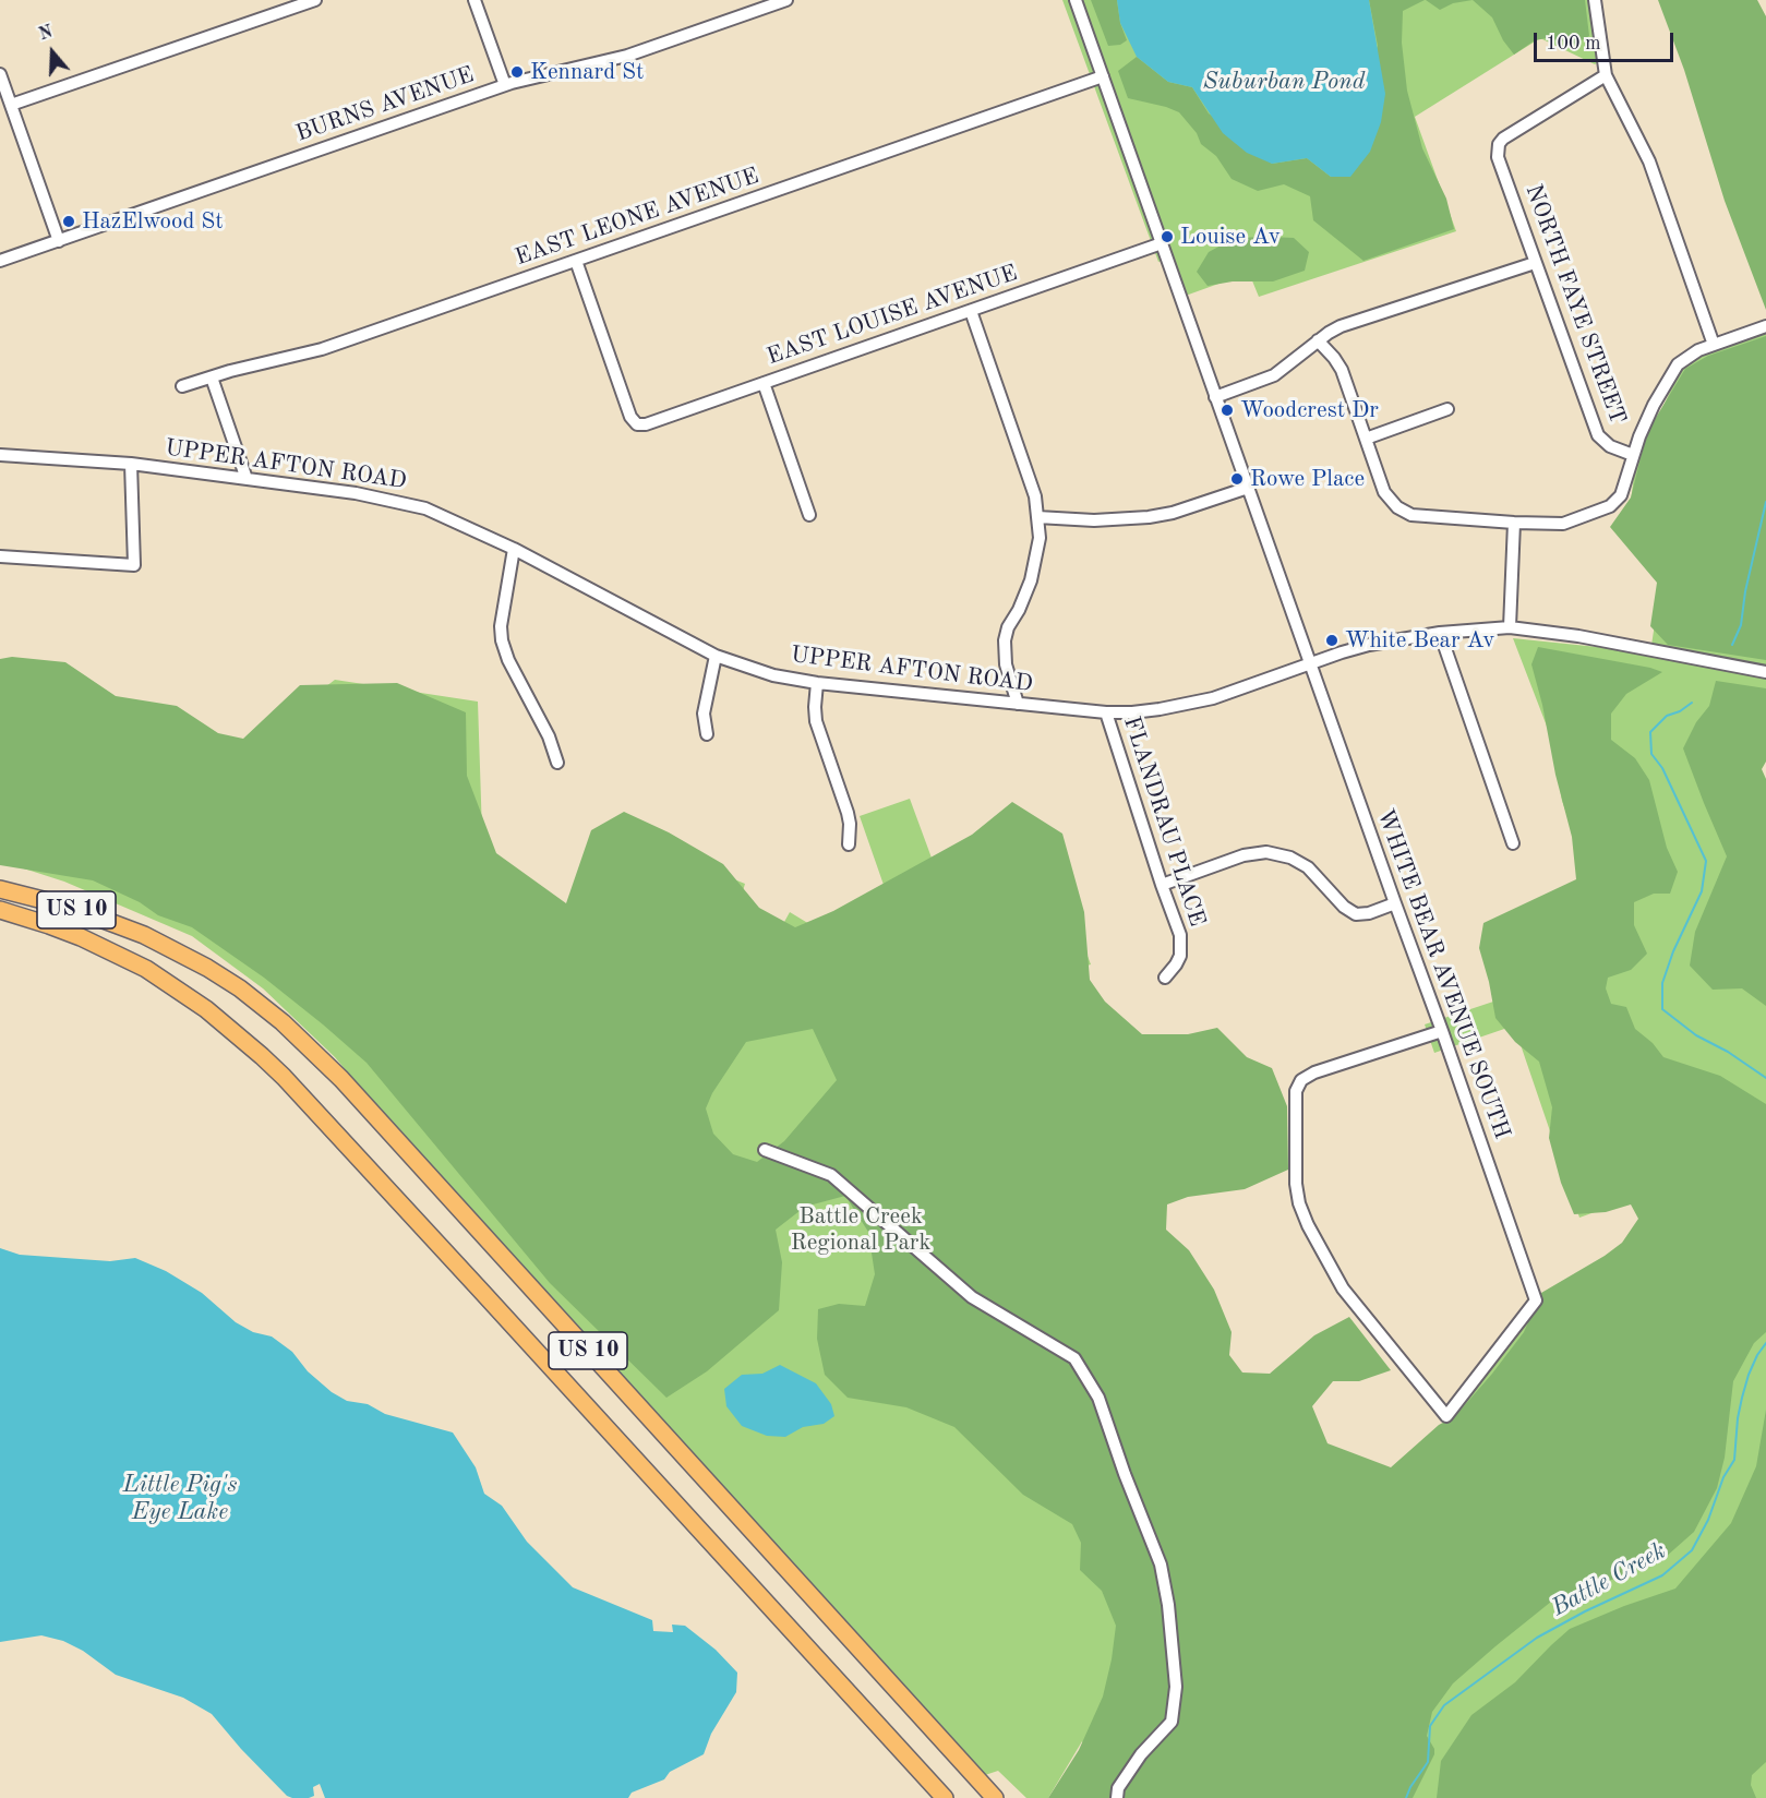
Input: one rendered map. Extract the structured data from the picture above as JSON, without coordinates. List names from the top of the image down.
{
  "streets": {
    "highway": ["US 10"],
    "street": [
      "BURNS AVENUE",
      "EAST LEONE AVENUE",
      "NORTH FAYE STREET",
      "EAST LOUISE AVENUE",
      "UPPER AFTON ROAD",
      "FLANDRAU PLACE",
      "WHITE BEAR AVENUE SOUTH"
    ]
  },
  "crossings": [
    ["EAST LEONE AVENUE", "EAST LOUISE AVENUE"],
    ["EAST LEONE AVENUE", "WHITE BEAR AVENUE SOUTH"],
    ["EAST LOUISE AVENUE", "WHITE BEAR AVENUE SOUTH"],
    ["UPPER AFTON ROAD", "FLANDRAU PLACE"],
    ["UPPER AFTON ROAD", "WHITE BEAR AVENUE SOUTH"]
  ],
  "water": ["Suburban Pond", "Little Pig's Eye Lake", "Battle Creek"],
  "parks": ["Battle Creek Regional Park"],
  "places": [
    "Kennard St",
    "HazElwood St",
    "Louise Av",
    "Woodcrest Dr",
    "Rowe Place",
    "White Bear Av"
  ],
  "scale_bar": "100 m",
  "north": "top"
}
